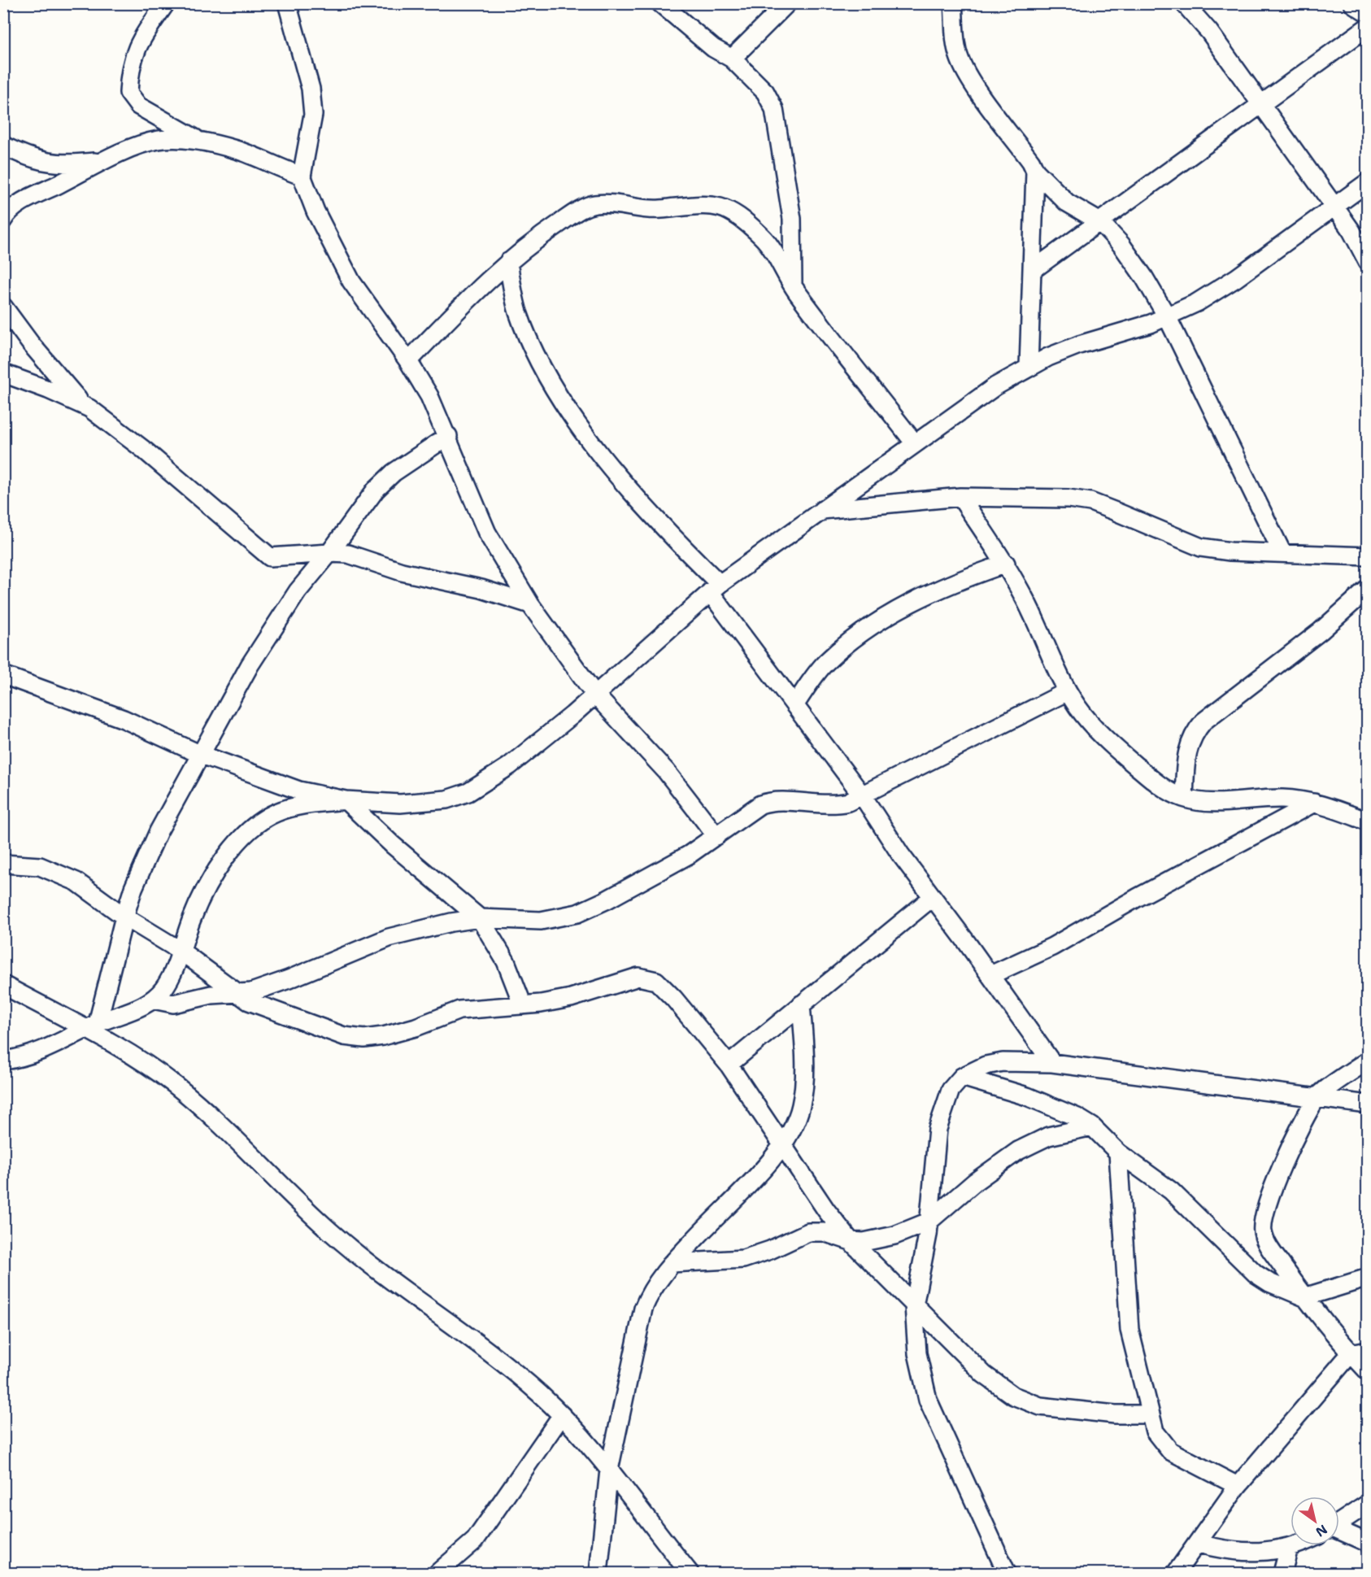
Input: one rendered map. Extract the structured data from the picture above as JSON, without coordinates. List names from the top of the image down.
{
  "north": "bottom right"
}
